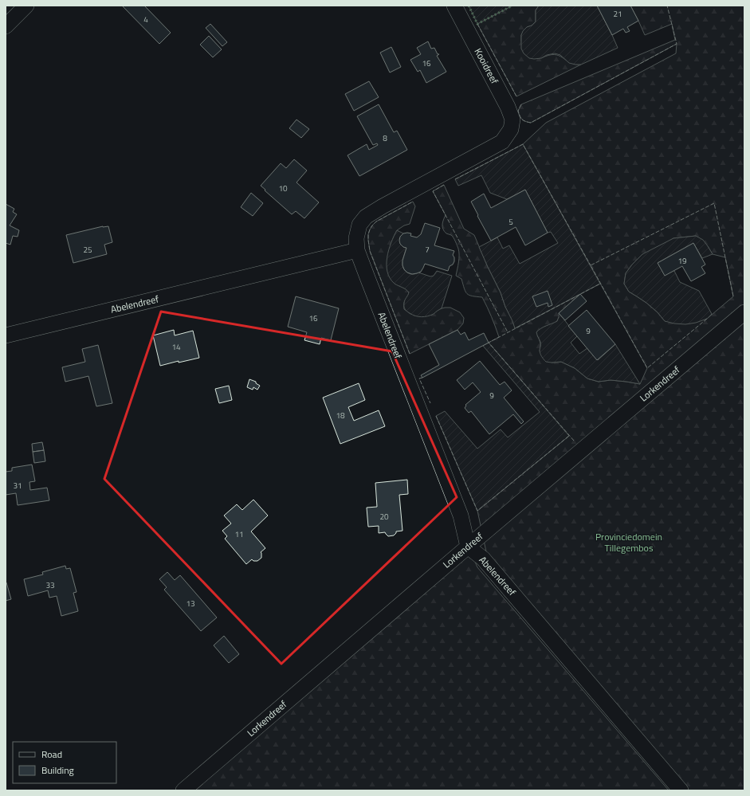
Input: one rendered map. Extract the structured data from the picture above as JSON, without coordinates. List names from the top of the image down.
{
  "streets": {
    "street": ["Kooidreef", "Abelendreef", "Lorkendreef"]
  },
  "crossings": [
    ["Kooidreef", "Abelendreef"],
    ["Abelendreef", "Lorkendreef"]
  ],
  "parks": ["Provinciedomein Tillegembos"],
  "house_numbers": [
    "21",
    "4",
    "16",
    "8",
    "10",
    "5",
    "25",
    "7",
    "19",
    "16",
    "9",
    "14",
    "9",
    "18",
    "31",
    "20",
    "11",
    "33",
    "13"
  ],
  "legend": ["Road", "Building"]
}
